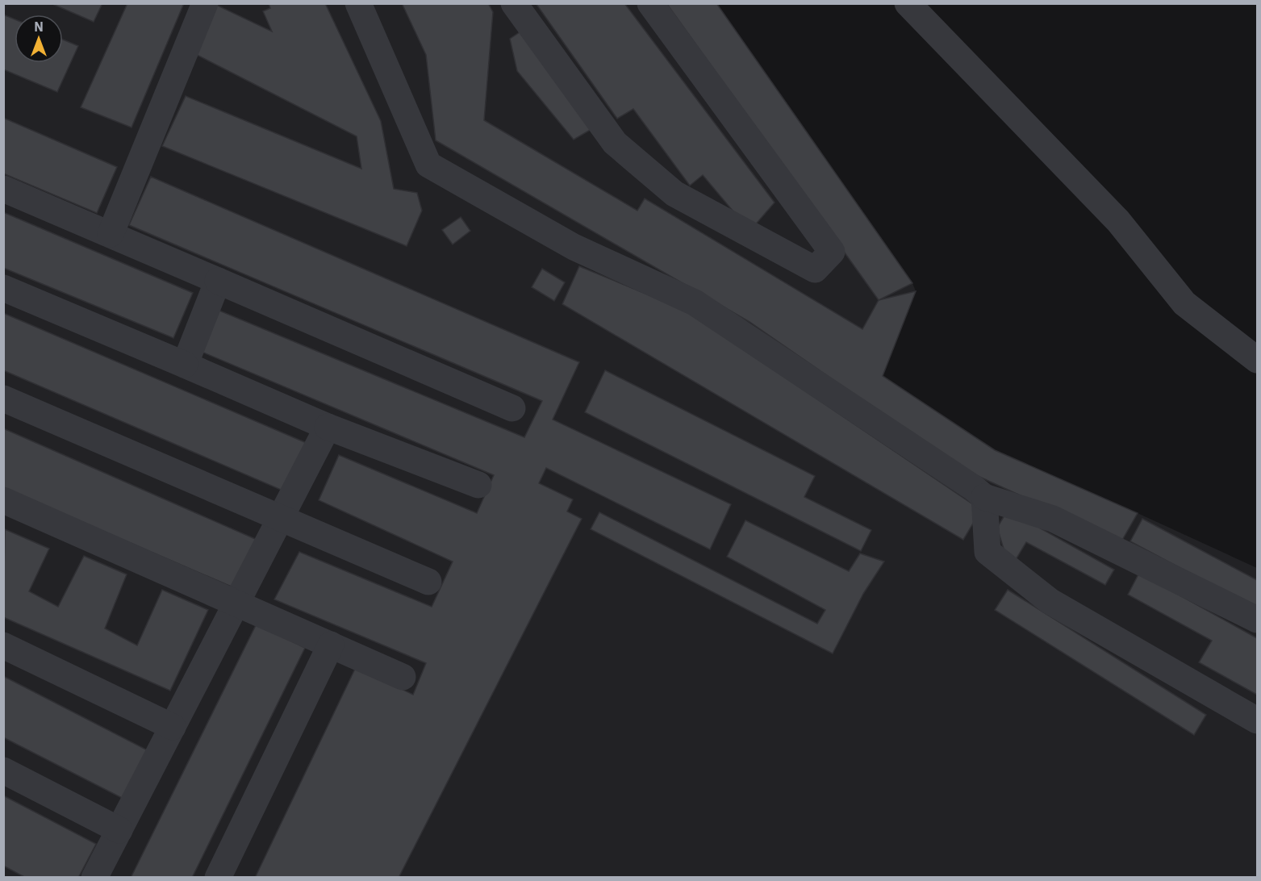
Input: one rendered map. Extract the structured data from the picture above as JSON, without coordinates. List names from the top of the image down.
{
  "north": "top"
}
